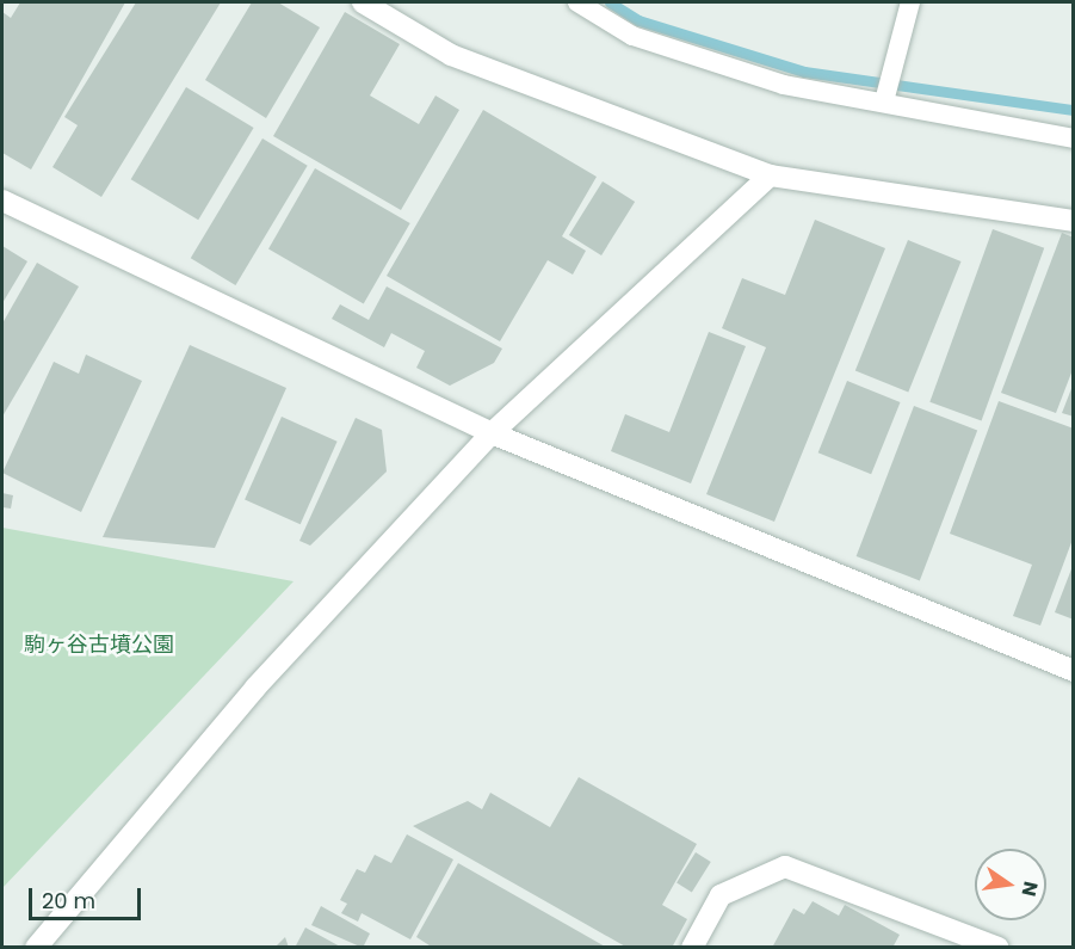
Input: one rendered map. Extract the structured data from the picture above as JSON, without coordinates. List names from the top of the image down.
{
  "parks": ["駒ヶ谷古墳公園"],
  "scale_bar": "20 m",
  "north": "right"
}
